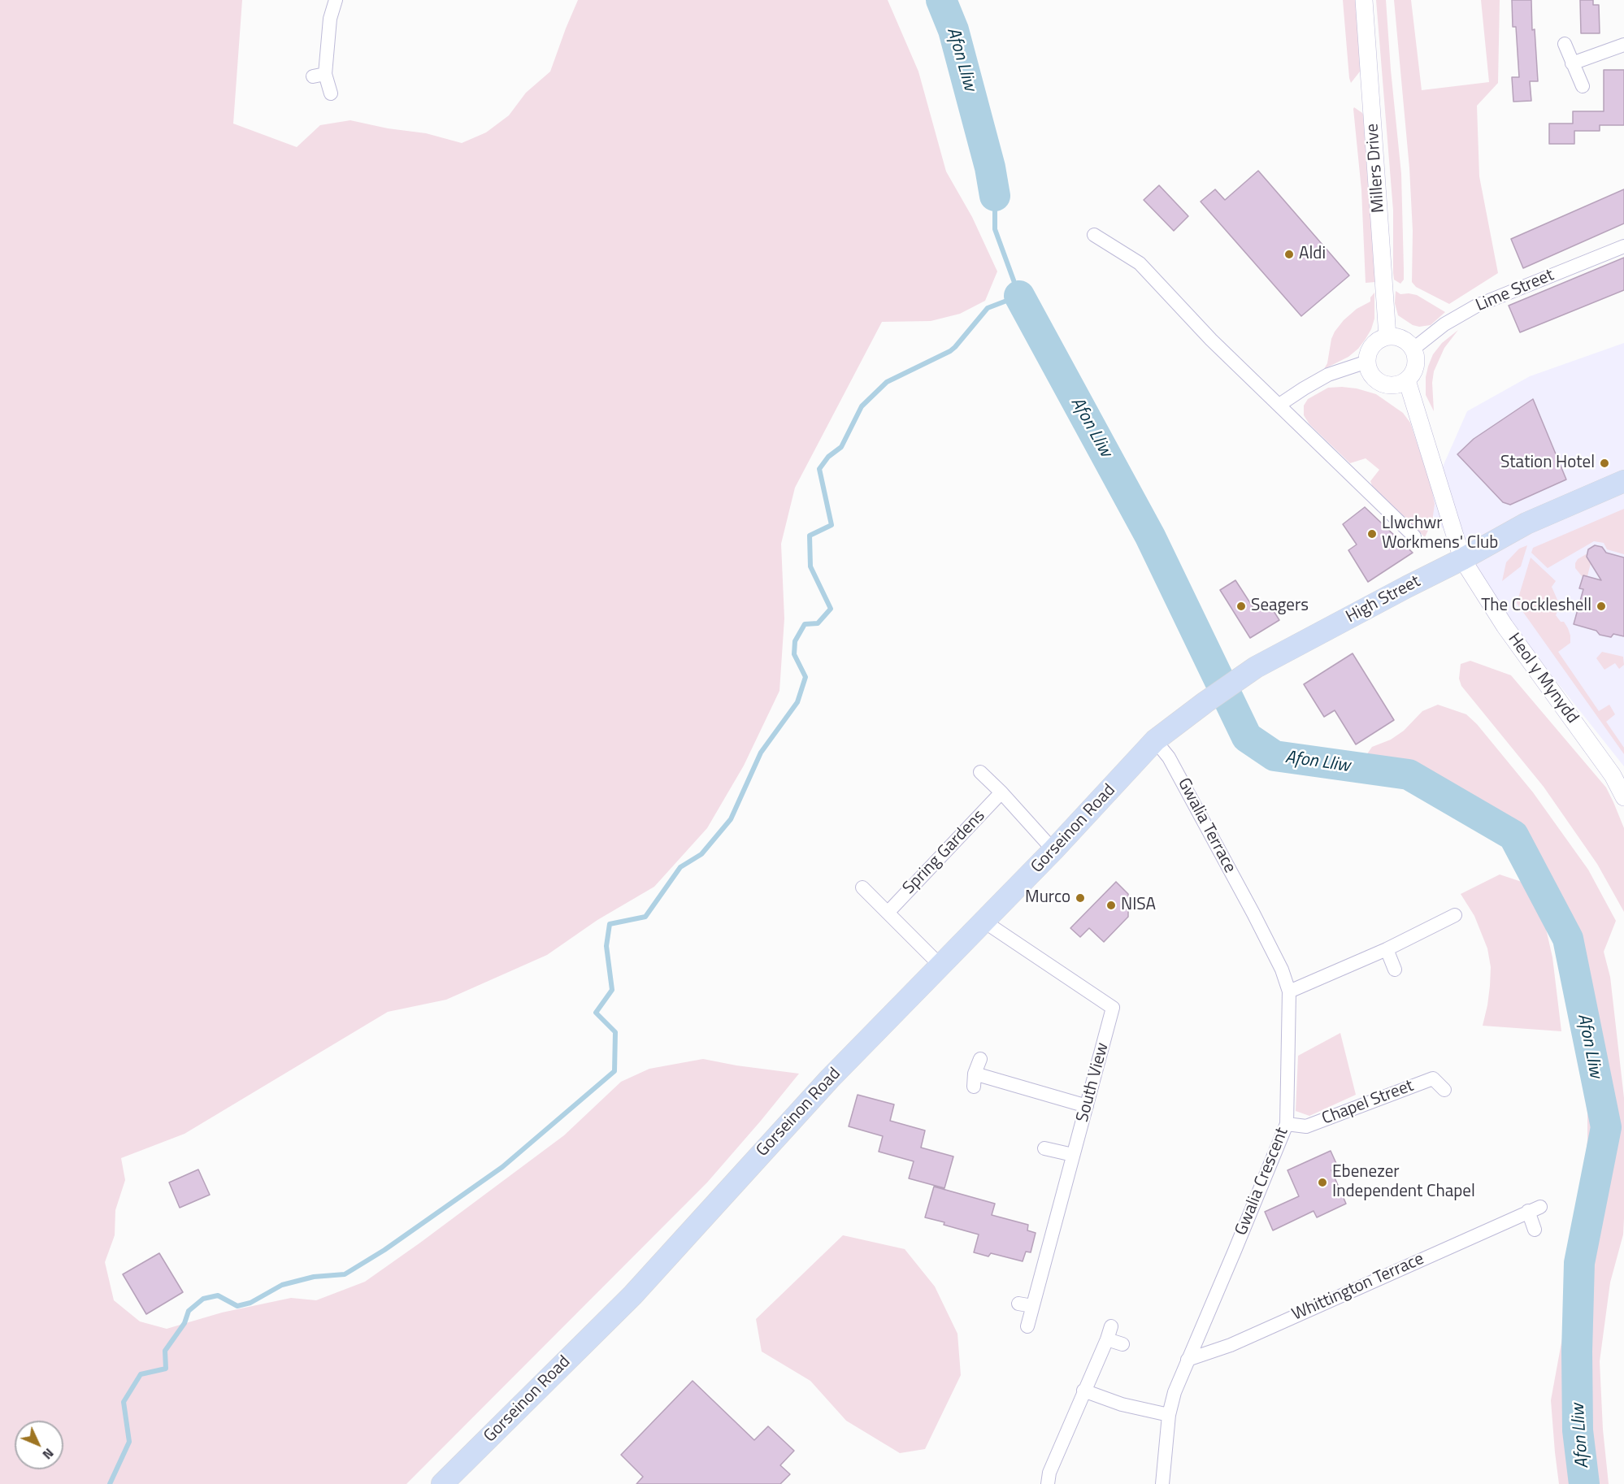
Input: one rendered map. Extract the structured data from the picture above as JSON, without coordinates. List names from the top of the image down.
{
  "streets": {
    "main road": ["High Street", "Gorseinon Road"],
    "street": [
      "Millers Drive",
      "Lime Street",
      "Heol y Mynydd",
      "Gwalia Terrace",
      "Spring Gardens",
      "South View",
      "Chapel Street",
      "Gwalia Crescent",
      "Whittington Terrace"
    ]
  },
  "crossings": [
    ["Millers Drive", "Lime Street"],
    ["High Street", "Heol y Mynydd"],
    ["High Street", "Gwalia Terrace"],
    ["High Street", "Gorseinon Road"],
    ["Gwalia Terrace", "Gorseinon Road"],
    ["Gwalia Terrace", "Gwalia Crescent"],
    ["Gorseinon Road", "South View"],
    ["Chapel Street", "Gwalia Crescent"],
    ["Gwalia Crescent", "Whittington Terrace"]
  ],
  "water": ["Afon Lliw"],
  "places": [
    "Aldi",
    "Station Hotel",
    "Llwchwr Workmens' Club",
    "Seagers",
    "The Cockleshell",
    "Murco",
    "NISA",
    "Ebenezer Independent Chapel"
  ],
  "north": "bottom right"
}
